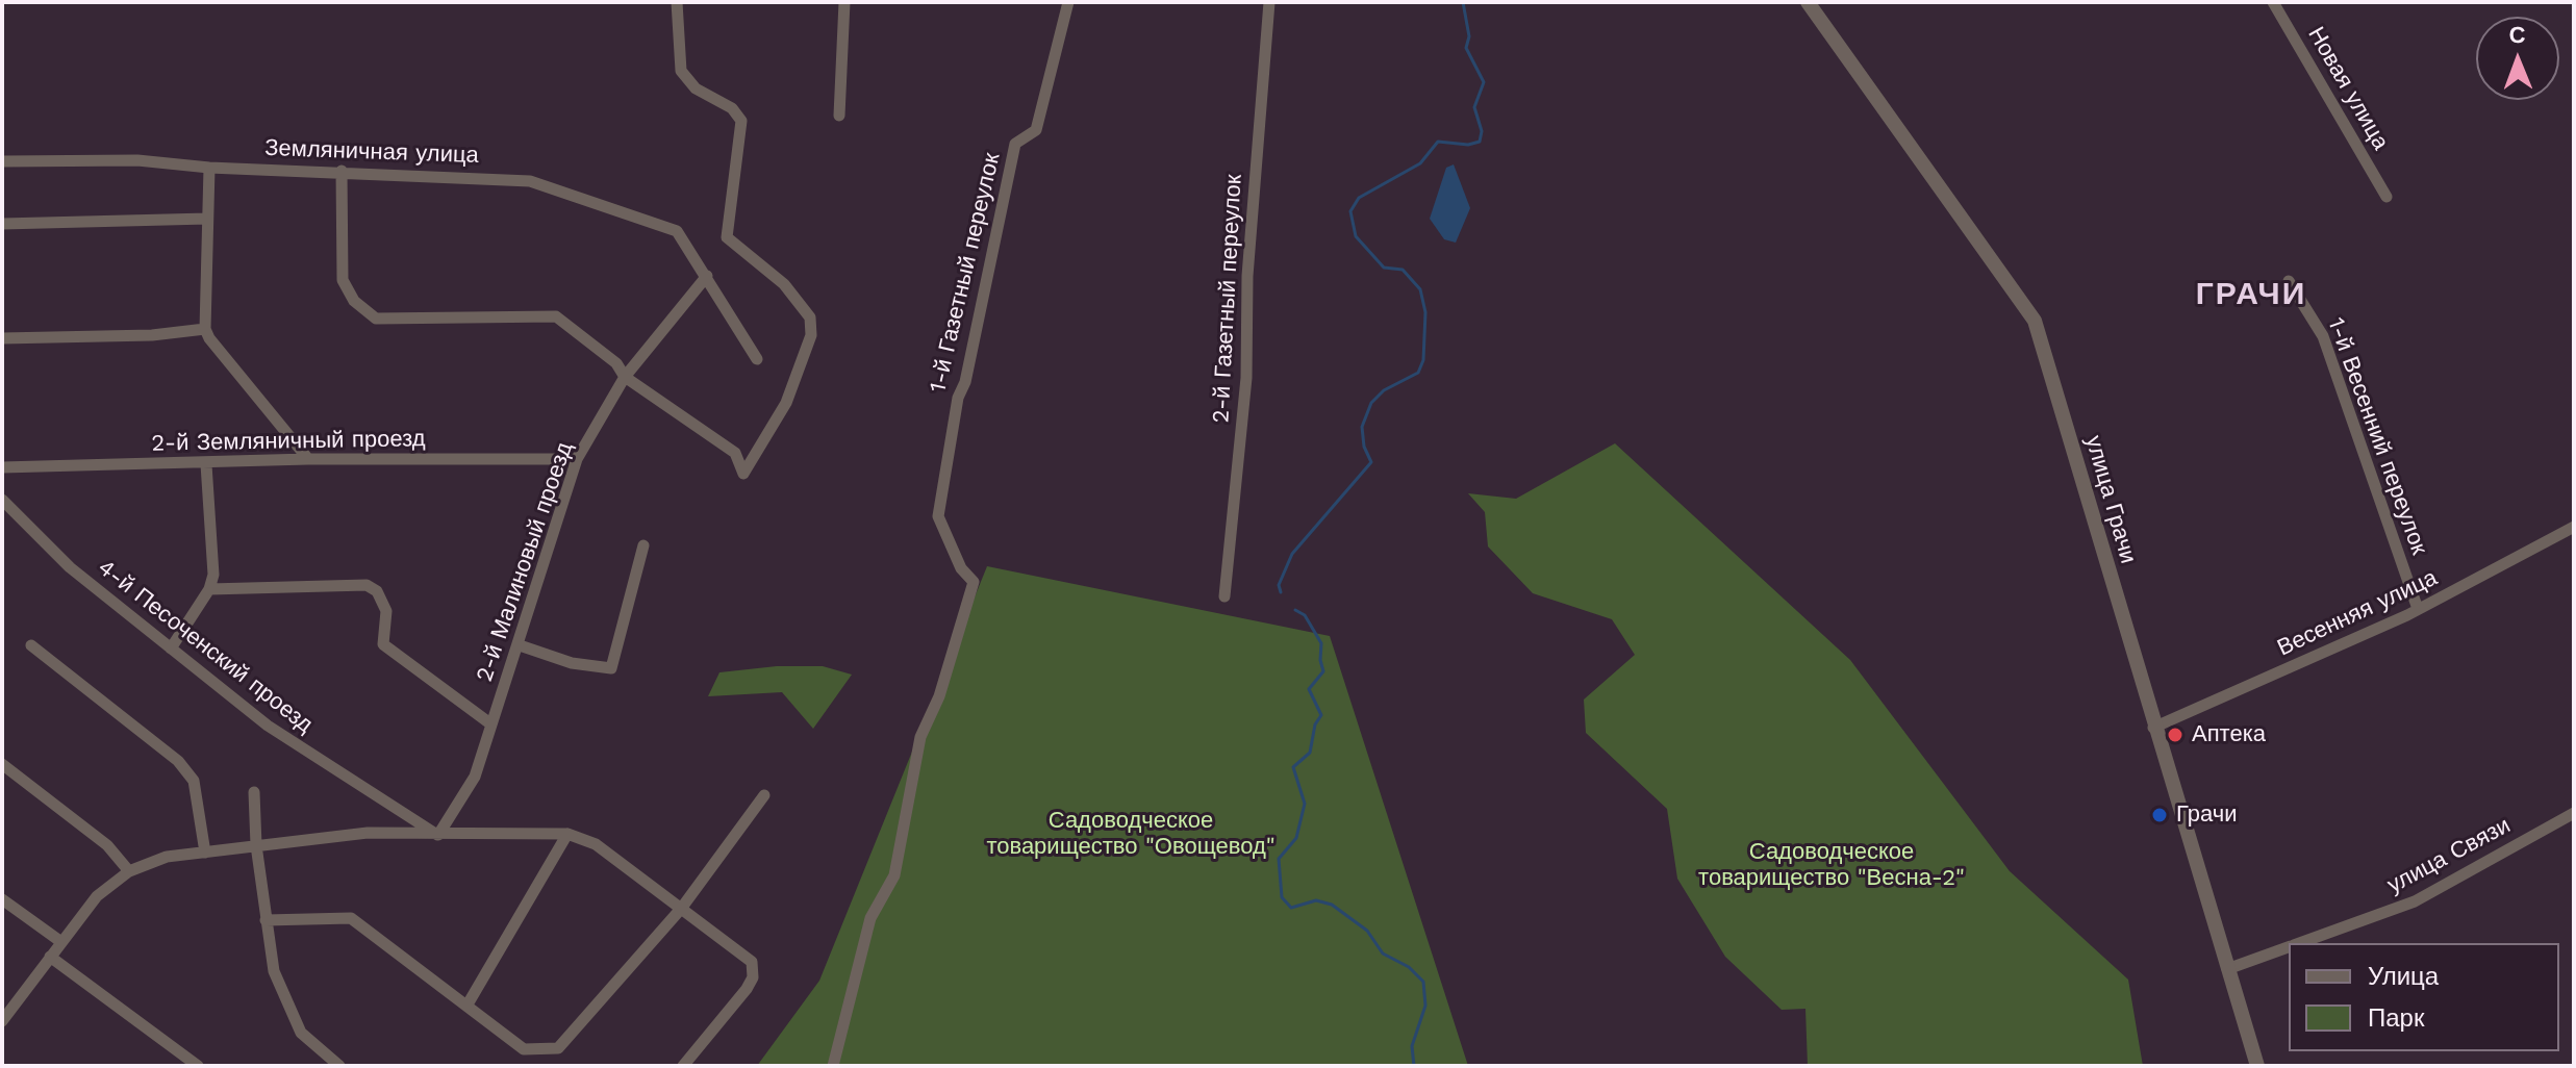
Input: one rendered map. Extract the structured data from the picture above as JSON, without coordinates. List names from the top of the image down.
{
  "streets": {
    "street": [
      "Новая улица",
      "Земляничная улица",
      "1-й Газетный переулок",
      "2-й Газетный переулок",
      "1-й Весенний переулок",
      "2-й Земляничный проезд",
      "улица Грачи",
      "2-й Малиновый проезд",
      "Весенняя улица",
      "4-й Песоченский проезд",
      "улица Связи"
    ]
  },
  "crossings": [
    ["Земляничная улица", "2-й Малиновый проезд"],
    ["1-й Весенний переулок", "Весенняя улица"],
    ["2-й Земляничный проезд", "2-й Малиновый проезд"],
    ["улица Грачи", "Весенняя улица"],
    ["улица Грачи", "улица Связи"],
    ["2-й Малиновый проезд", "4-й Песоченский проезд"]
  ],
  "districts": ["ГРАЧИ"],
  "parks": ["Садоводческое товарищество \"Овощевод\"", "Садоводческое товарищество \"Весна-2\""],
  "places": ["Аптека", "Грачи"],
  "legend": ["Улица", "Парк"],
  "north": "top"
}
